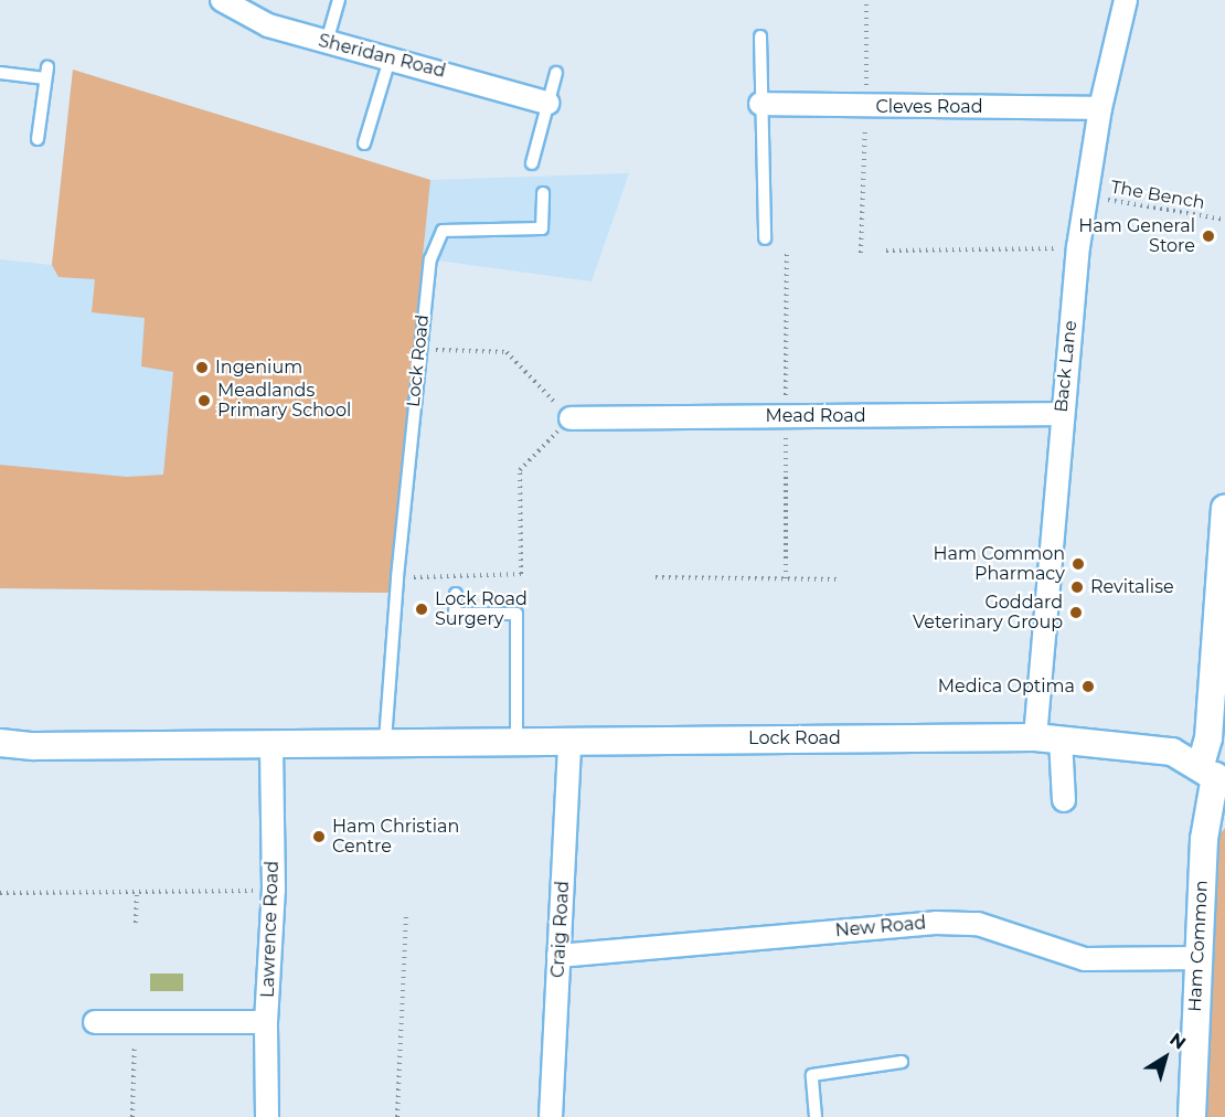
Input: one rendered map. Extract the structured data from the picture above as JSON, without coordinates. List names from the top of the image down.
{
  "streets": {
    "street": [
      "Sheridan Road",
      "Cleves Road",
      "Lock Road",
      "Back Lane",
      "Mead Road",
      "New Road",
      "Lawrence Road",
      "Craig Road",
      "Ham Common"
    ],
    "path": ["The Bench"]
  },
  "crossings": [
    ["Cleves Road", "Back Lane"],
    ["The Bench", "Back Lane"],
    ["Lock Road", "Back Lane"],
    ["Lock Road", "Lawrence Road"],
    ["Lock Road", "Craig Road"],
    ["Lock Road", "Ham Common"],
    ["Back Lane", "Mead Road"],
    ["New Road", "Craig Road"],
    ["New Road", "Ham Common"]
  ],
  "places": [
    "Ham General Store",
    "Ingenium",
    "Meadlands Primary School",
    "Ham Common Pharmacy",
    "Revitalise",
    "Lock Road Surgery",
    "Goddard Veterinary Group",
    "Medica Optima",
    "Ham Christian Centre"
  ],
  "north": "top right"
}
